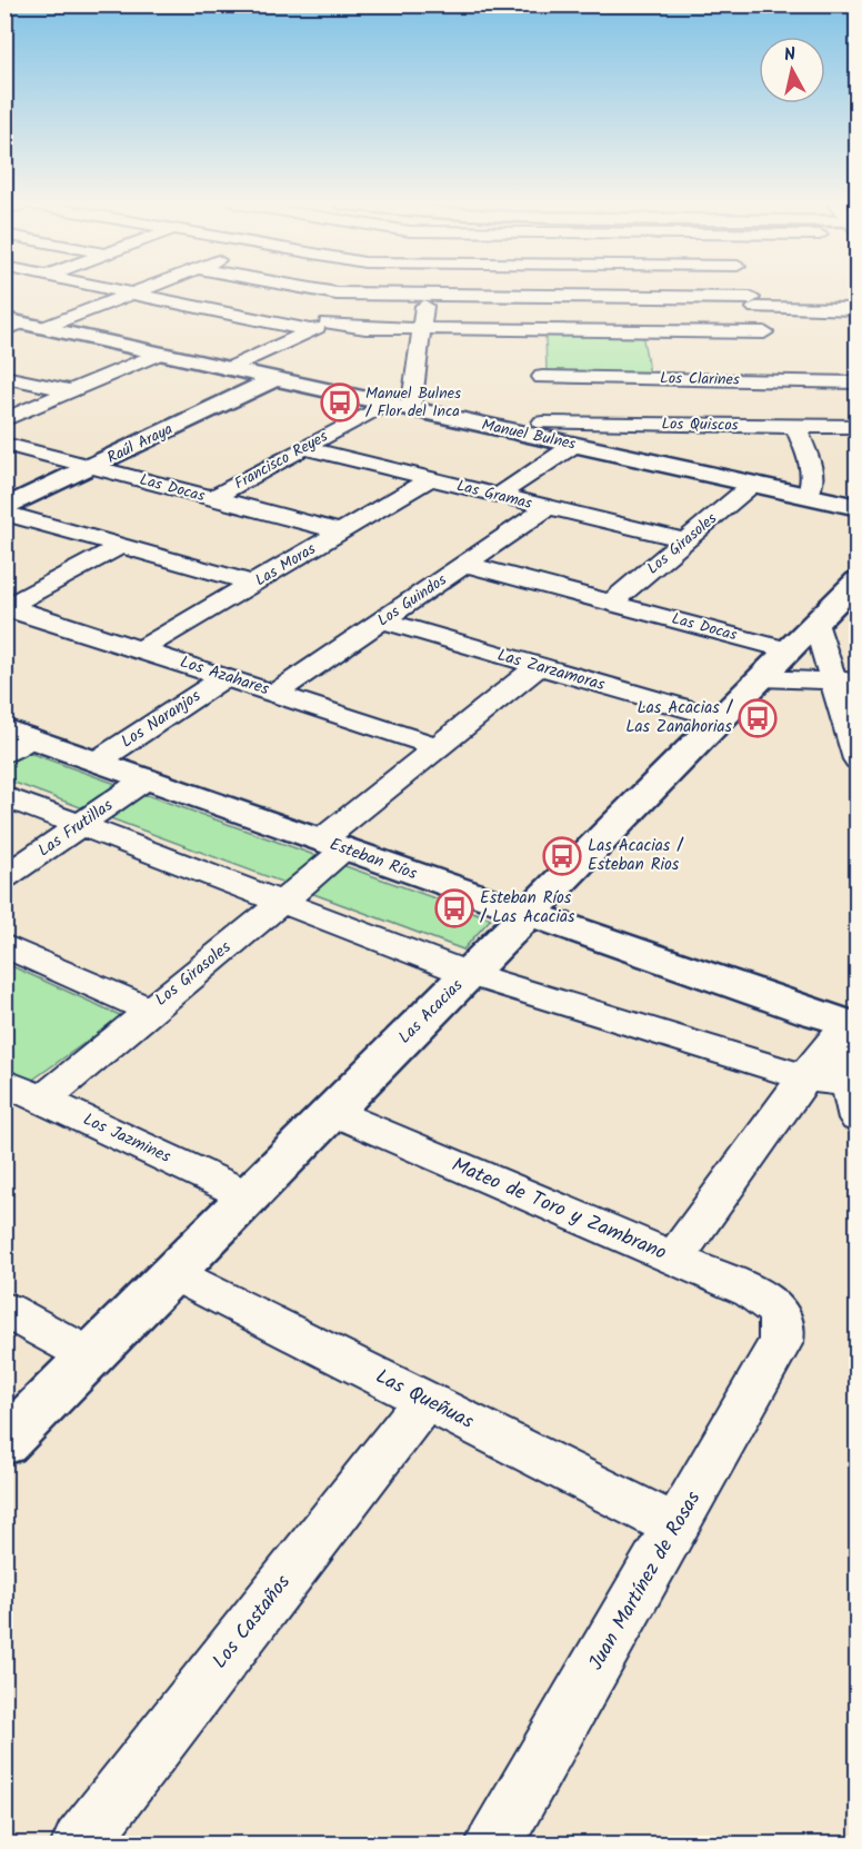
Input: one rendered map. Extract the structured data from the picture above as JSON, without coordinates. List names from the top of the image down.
{
  "streets": {
    "street": [
      "Los Clarines",
      "Los Quiscos",
      "Manuel Bulnes",
      "Raúl Araya",
      "Francisco Reyes",
      "Las Docas",
      "Las Gramas",
      "Los Girasoles",
      "Las Moras",
      "Los Guindos",
      "Las Zarzamoras",
      "Los Azahares",
      "Los Naranjos",
      "Las Frutillas",
      "Esteban Ríos",
      "Las Acacias",
      "Los Jazmines",
      "Mateo de Toro y Zambrano",
      "Las Queñuas",
      "Juan Martínez de Rosas",
      "Los Castaños"
    ]
  },
  "crossings": [
    ["Los Quiscos", "Manuel Bulnes"],
    ["Manuel Bulnes", "Raúl Araya"],
    ["Manuel Bulnes", "Francisco Reyes"],
    ["Manuel Bulnes", "Los Girasoles"],
    ["Raúl Araya", "Las Docas"],
    ["Francisco Reyes", "Las Docas"],
    ["Francisco Reyes", "Las Gramas"],
    ["Las Docas", "Los Girasoles"],
    ["Las Docas", "Las Moras"],
    ["Las Docas", "Los Guindos"],
    ["Las Docas", "Las Acacias"],
    ["Las Gramas", "Los Girasoles"],
    ["Las Gramas", "Las Moras"],
    ["Las Gramas", "Los Guindos"],
    ["Los Girasoles", "Las Zarzamoras"],
    ["Los Girasoles", "Los Azahares"],
    ["Los Girasoles", "Esteban Ríos"],
    ["Los Girasoles", "Los Jazmines"],
    ["Las Moras", "Los Azahares"],
    ["Los Guindos", "Las Zarzamoras"],
    ["Los Guindos", "Los Azahares"],
    ["Las Zarzamoras", "Las Acacias"],
    ["Los Azahares", "Los Naranjos"],
    ["Los Naranjos", "Esteban Ríos"],
    ["Las Frutillas", "Esteban Ríos"],
    ["Esteban Ríos", "Las Acacias"],
    ["Las Acacias", "Los Jazmines"],
    ["Las Acacias", "Mateo de Toro y Zambrano"],
    ["Las Acacias", "Las Queñuas"],
    ["Mateo de Toro y Zambrano", "Juan Martínez de Rosas"],
    ["Las Queñuas", "Juan Martínez de Rosas"],
    ["Las Queñuas", "Los Castaños"]
  ],
  "places": {
    "bus stop": [
      "Manuel Bulnes / Flor del Inca",
      "Las Acacias / Las Zanahorias",
      "Las Acacias / Esteban Rios",
      "Esteban Ríos / Las Acacias"
    ]
  },
  "north": "top"
}
